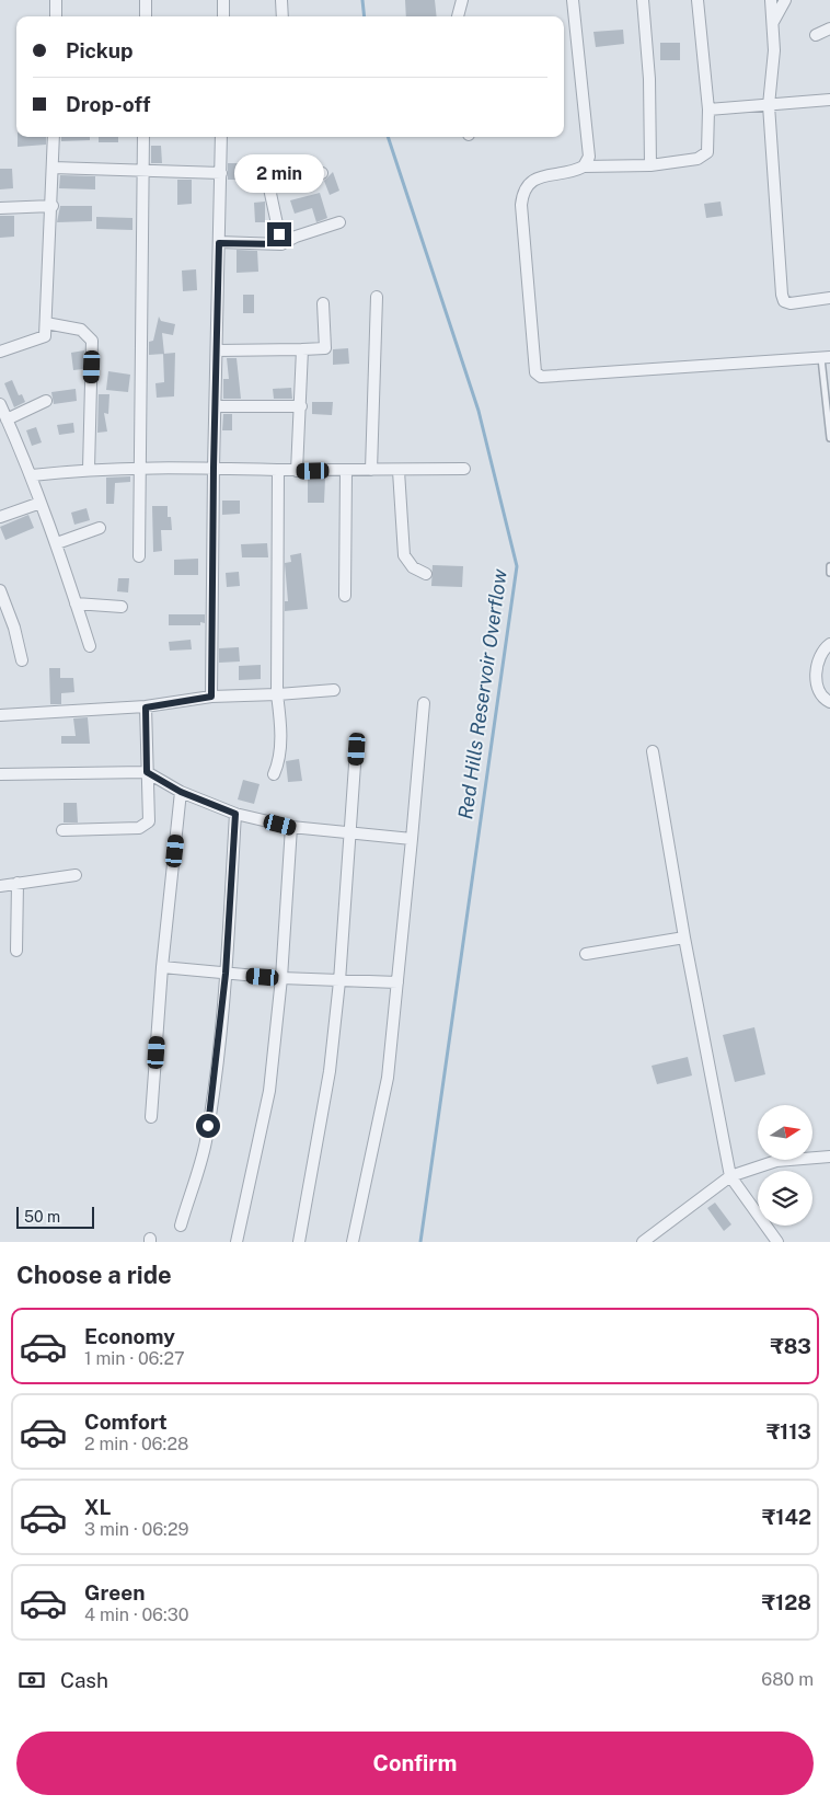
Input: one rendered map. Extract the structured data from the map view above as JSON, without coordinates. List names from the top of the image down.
{
  "water": ["Red Hills Reservoir Overflow"],
  "scale_bar": "50 m",
  "north": "right",
  "page": {
    "banner": ["Pickup", "Drop-off"],
    "bubble": "2 min",
    "scale": "50 m",
    "heading": "Choose a ride",
    "list": [
      {
        "name": "Economy",
        "note": "1 min · 06:27",
        "value": "₹83"
      },
      {
        "name": "Comfort",
        "note": "2 min · 06:28",
        "value": "₹113"
      },
      {
        "name": "XL",
        "note": "3 min · 06:29",
        "value": "₹142"
      },
      {
        "name": "Green",
        "note": "4 min · 06:30",
        "value": "₹128"
      }
    ],
    "pay": ["Cash", "680 m"],
    "buttons": "Confirm"
  }
}
